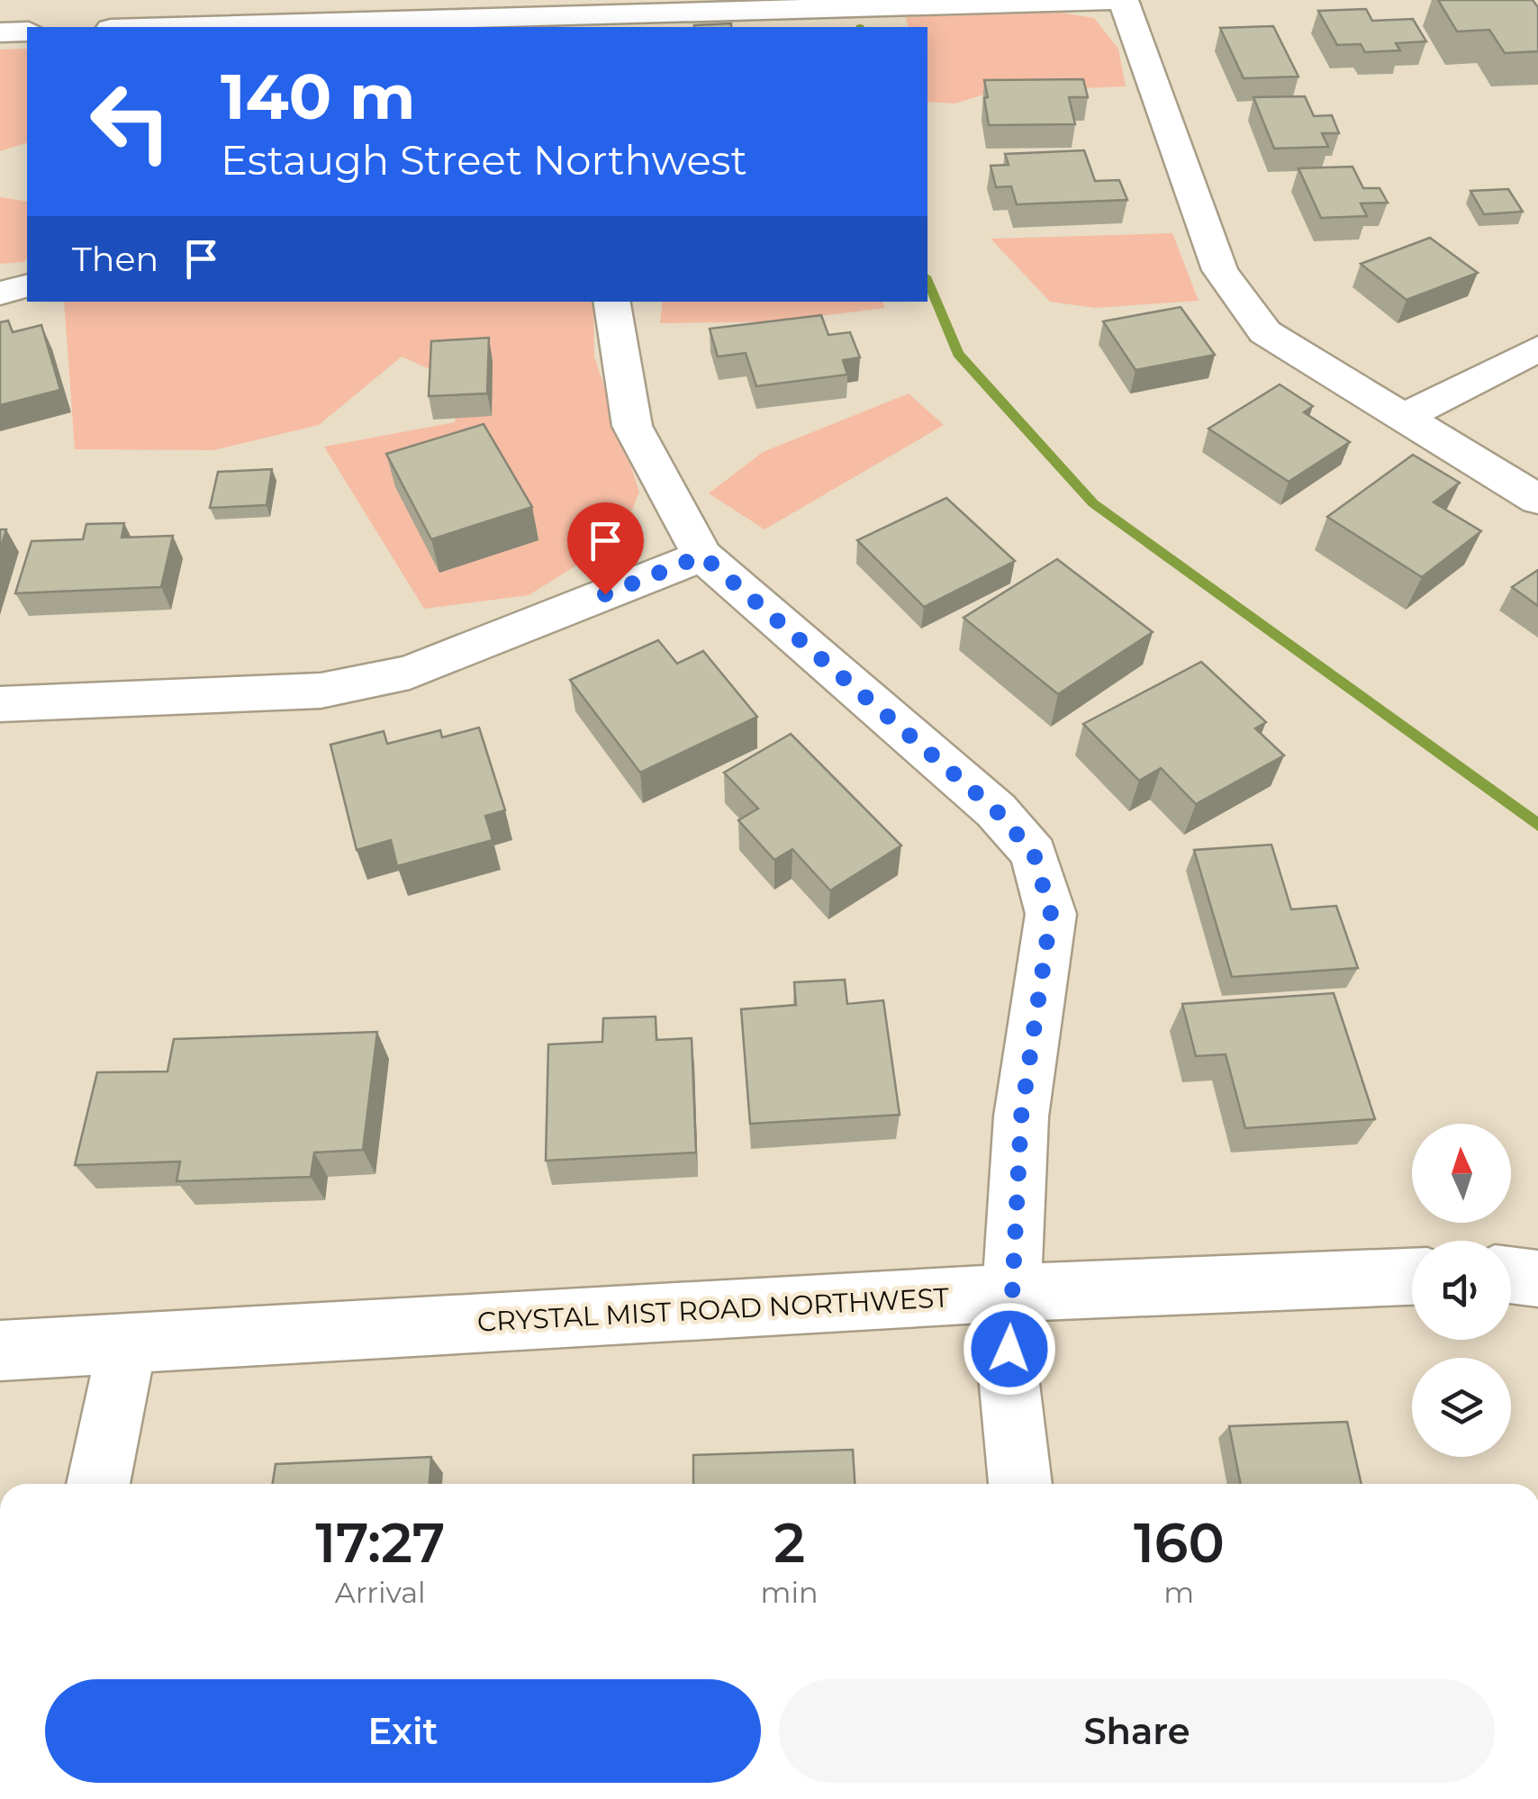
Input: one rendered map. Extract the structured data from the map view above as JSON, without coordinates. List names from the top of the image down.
{
  "streets": {
    "street": ["CRYSTAL MIST ROAD NORTHWEST"]
  },
  "north": "top",
  "page": {
    "turn": ["140 m", "Estaugh Street Northwest"],
    "then": "Then",
    "eta": [
      "17:27",
      "Arrival",
      "2",
      "min",
      "160",
      "m"
    ],
    "buttons": ["Exit", "Share"]
  }
}
